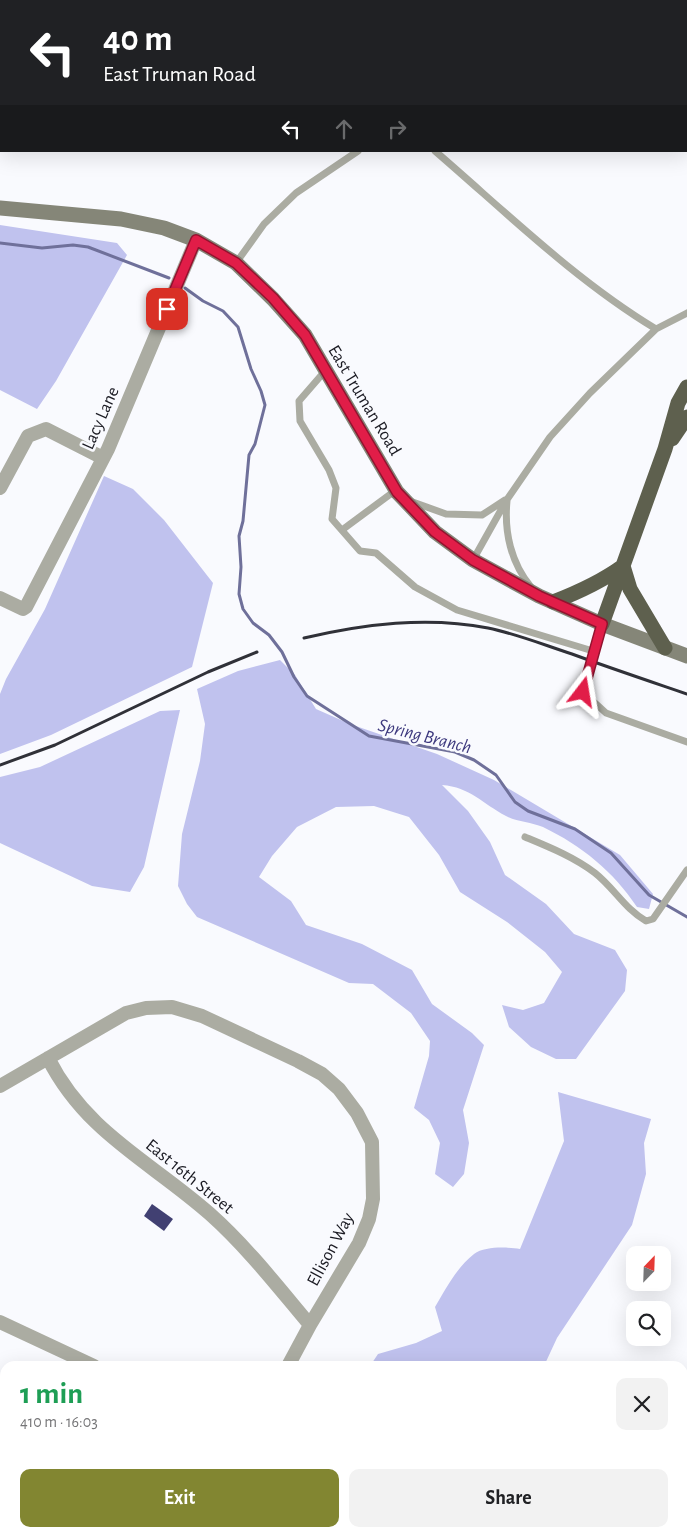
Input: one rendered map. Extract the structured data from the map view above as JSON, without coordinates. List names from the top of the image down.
{
  "streets": {
    "main road": ["East Truman Road"],
    "street": ["Lacy Lane", "East 16th Street", "Ellison Way"]
  },
  "crossings": [
    ["East Truman Road", "Lacy Lane"],
    ["East 16th Street", "Ellison Way"]
  ],
  "water": ["Spring Branch"],
  "north": "top right",
  "page": {
    "turn": ["40 m", "East Truman Road"],
    "heading": ["1 min", "410 m · 16:03"],
    "buttons": ["Exit", "Share"]
  }
}
